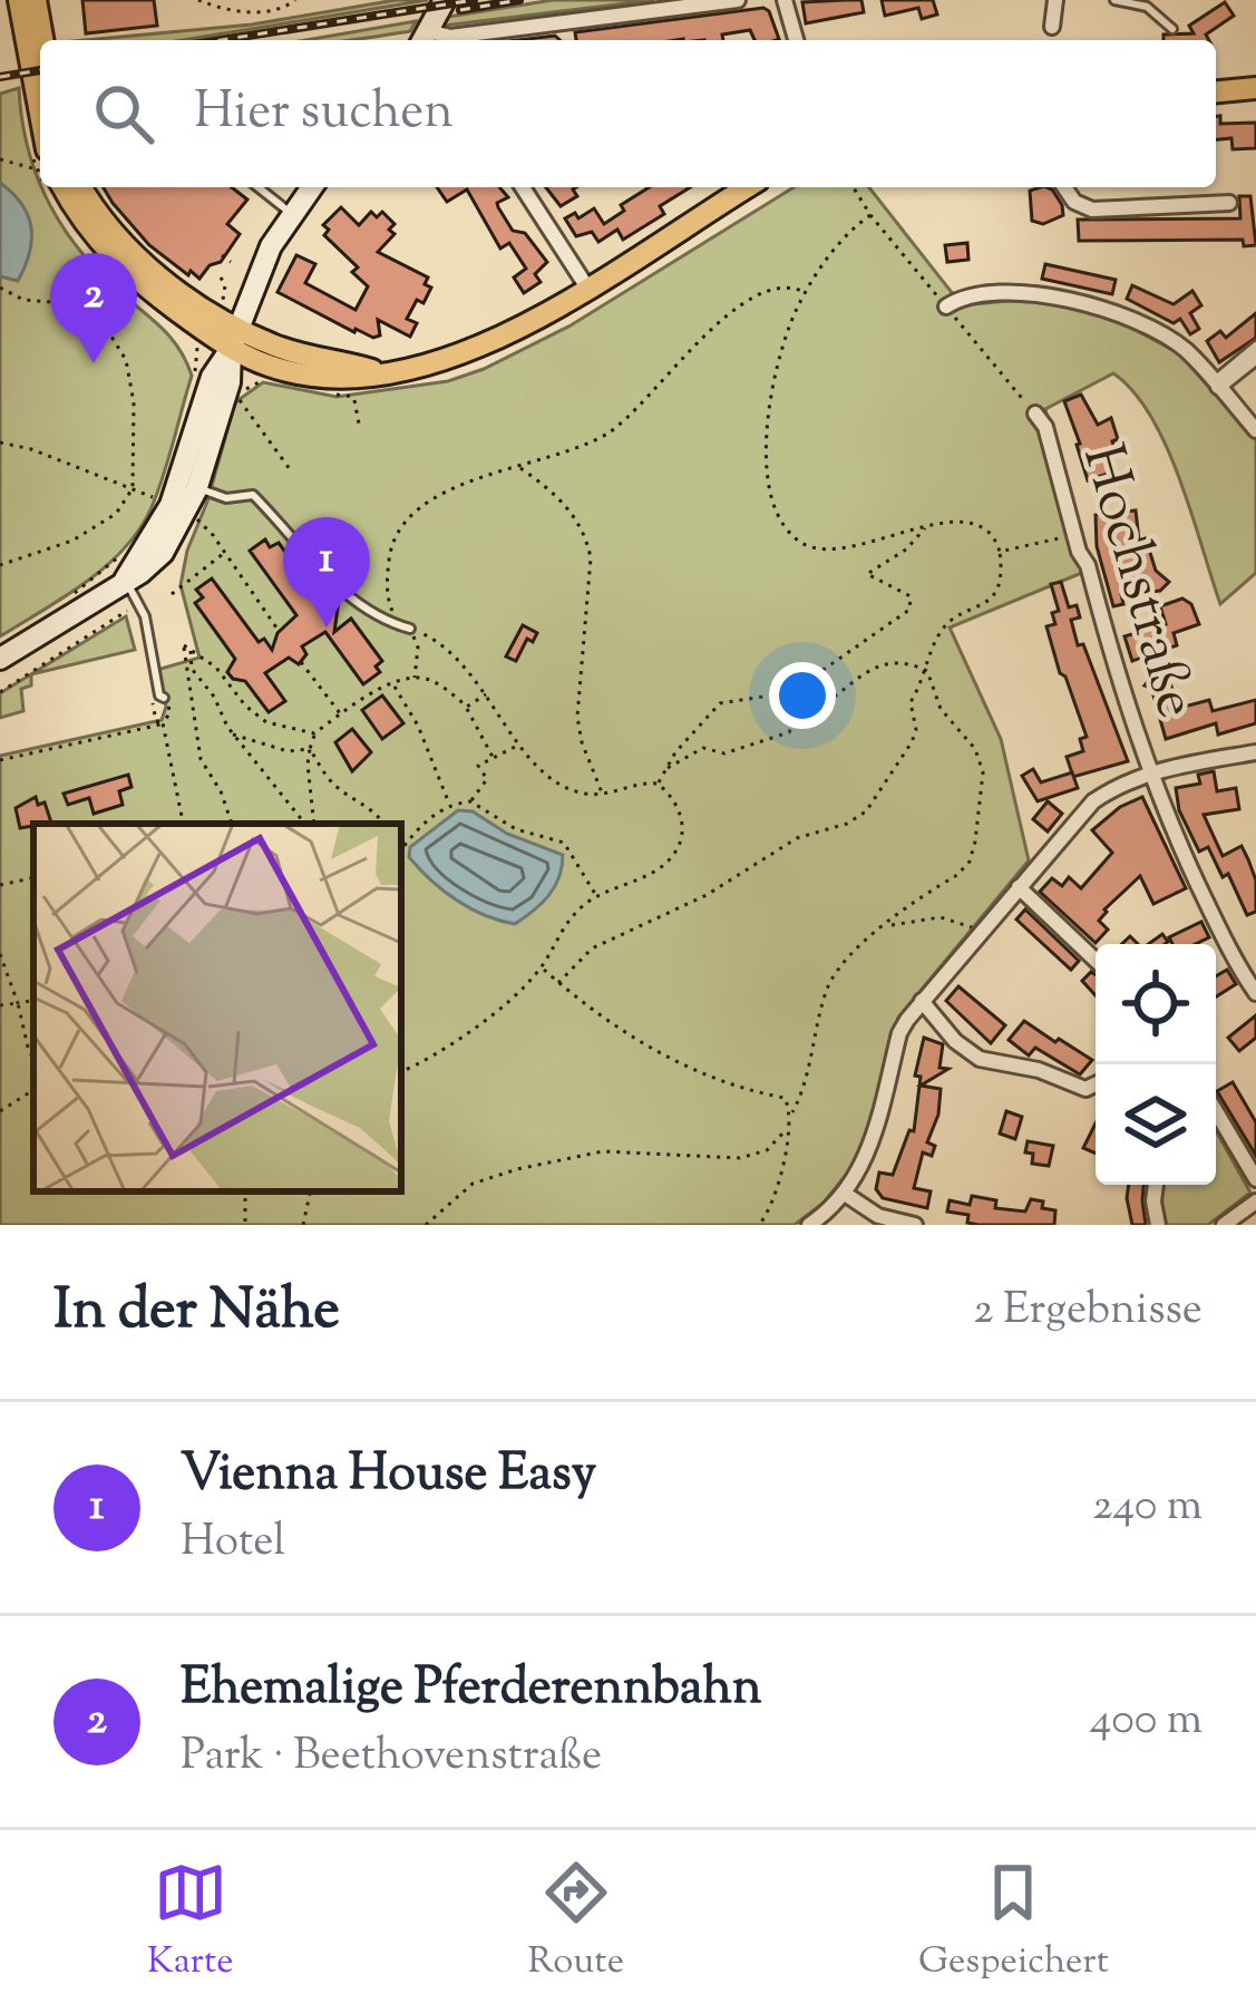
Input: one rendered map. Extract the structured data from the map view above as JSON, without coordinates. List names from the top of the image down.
{
  "streets": {
    "street": ["Hochstraße"]
  },
  "page": {
    "search": "Hier suchen",
    "pins": ["2", "1"],
    "heading": ["In der Nähe", "2 Ergebnisse"],
    "list": [
      {
        "mark": "1",
        "name": "Vienna House Easy",
        "note": "Hotel",
        "value": "240 m"
      },
      {
        "mark": "2",
        "name": "Ehemalige Pferderennbahn",
        "note": "Park · Beethovenstraße",
        "value": "400 m"
      }
    ],
    "nav": ["Karte", "Route", "Gespeichert"]
  }
}
